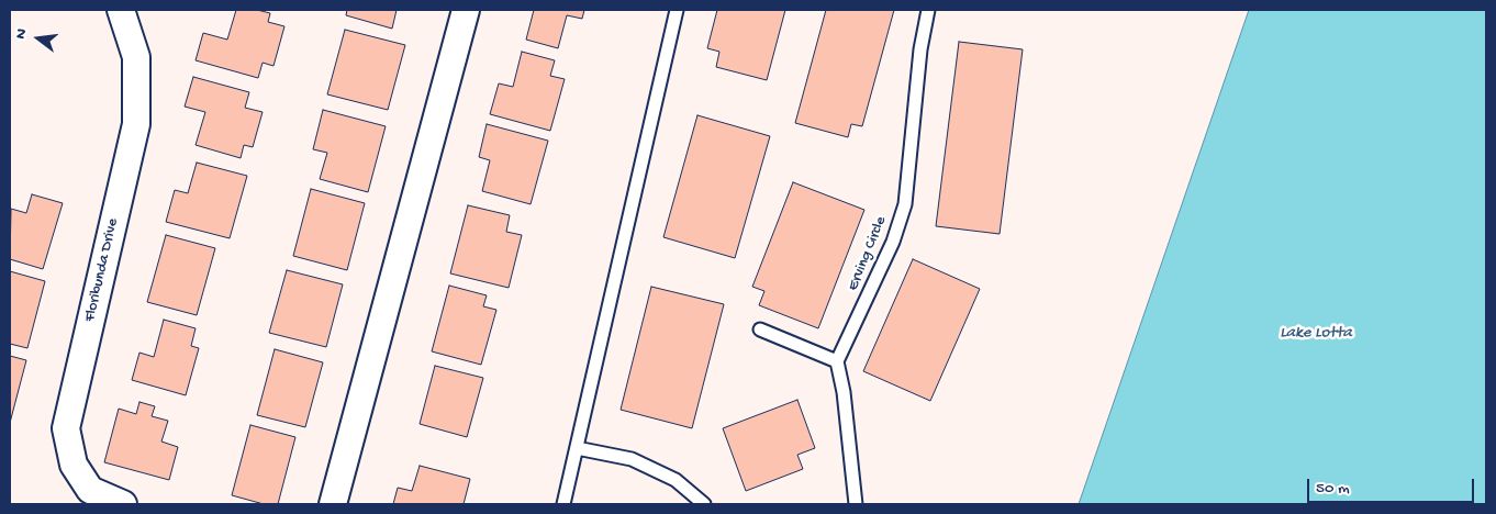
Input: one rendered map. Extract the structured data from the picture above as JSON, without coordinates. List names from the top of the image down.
{
  "streets": {
    "street": ["Floribunda Drive"],
    "lane": ["Erving Circle"]
  },
  "water": ["Lake Lotta"],
  "scale_bar": "50 m",
  "north": "left"
}
